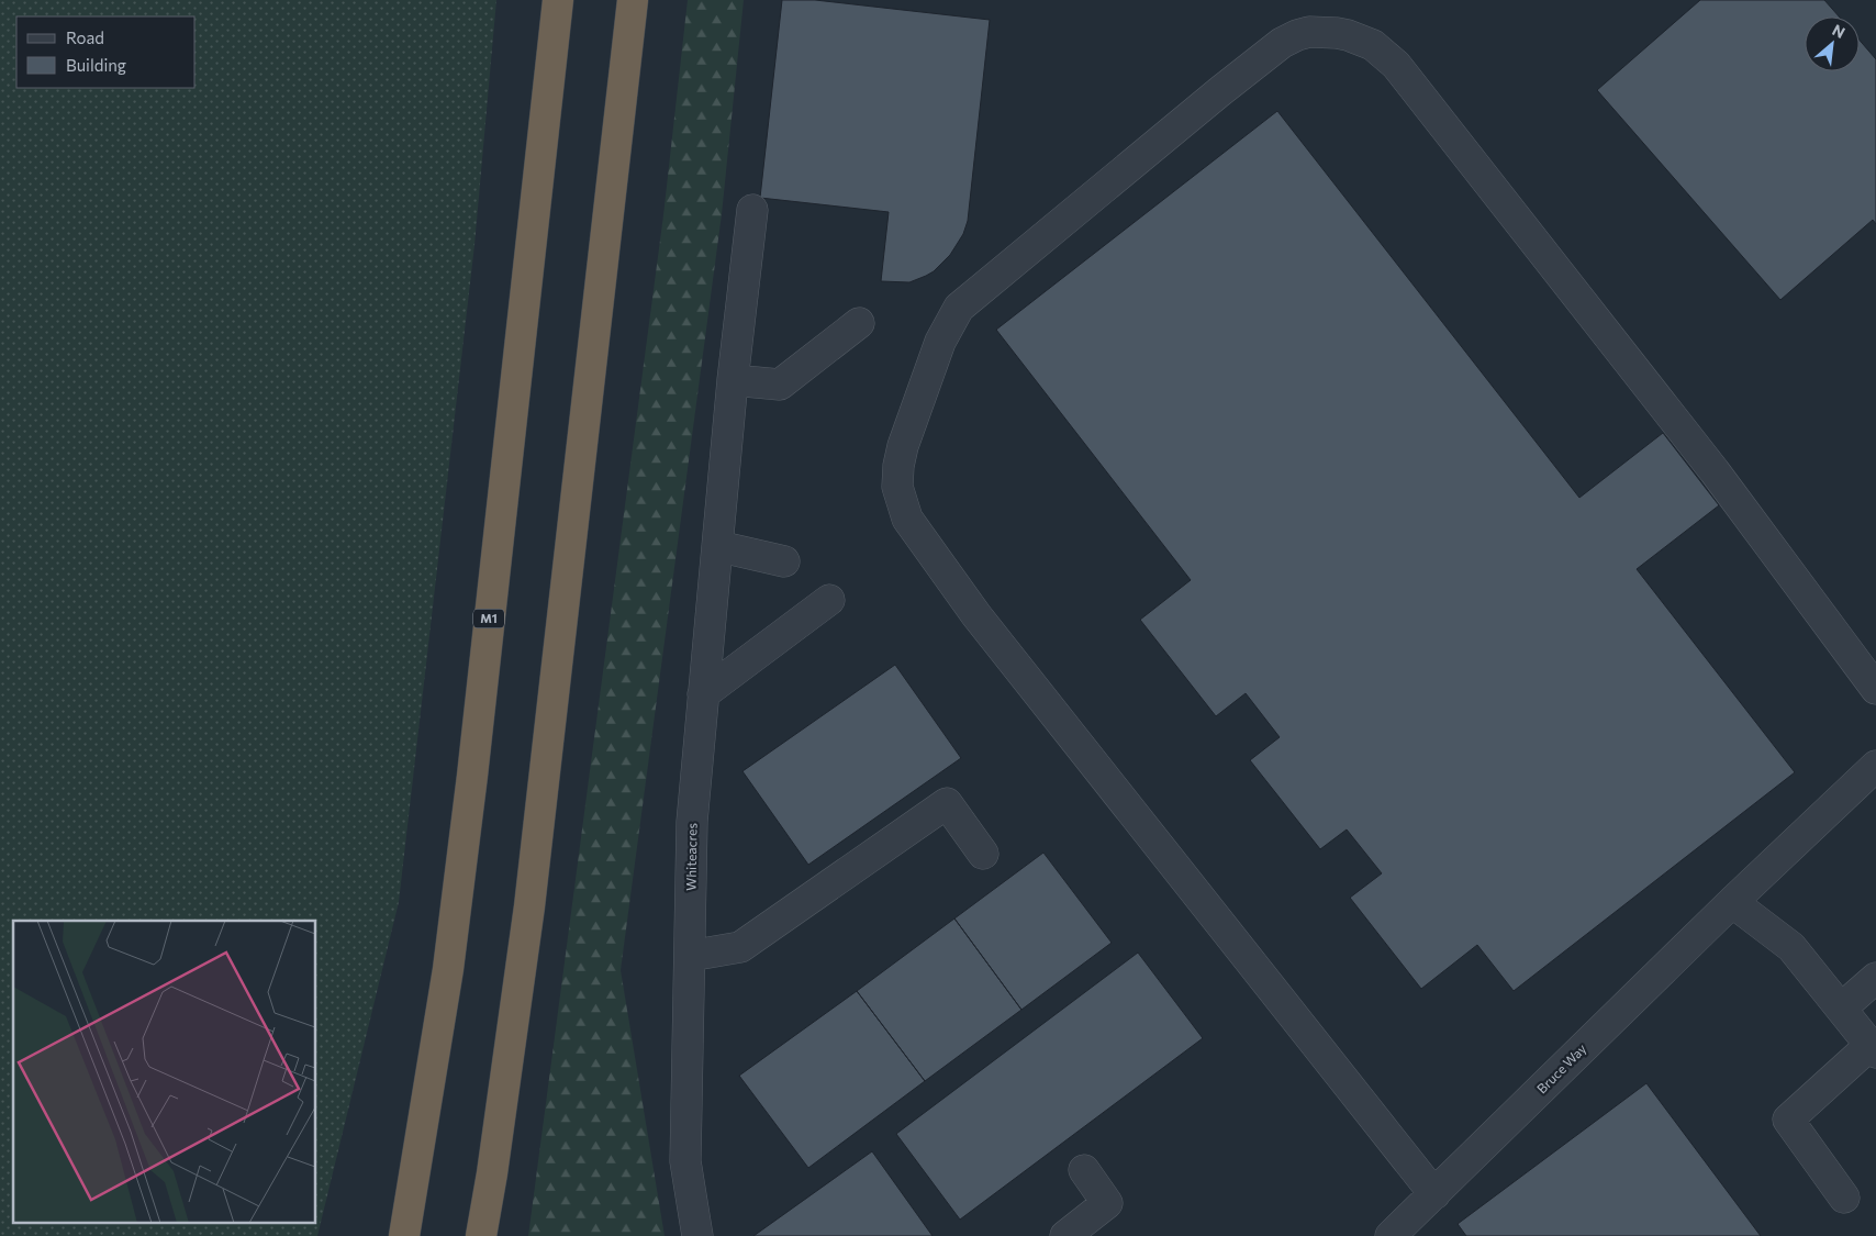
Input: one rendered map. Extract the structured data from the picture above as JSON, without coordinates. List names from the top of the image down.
{
  "streets": {
    "highway": ["M1"],
    "lane": ["Whiteacres", "Bruce Way"]
  },
  "legend": ["Road", "Building"],
  "north": "top right"
}
